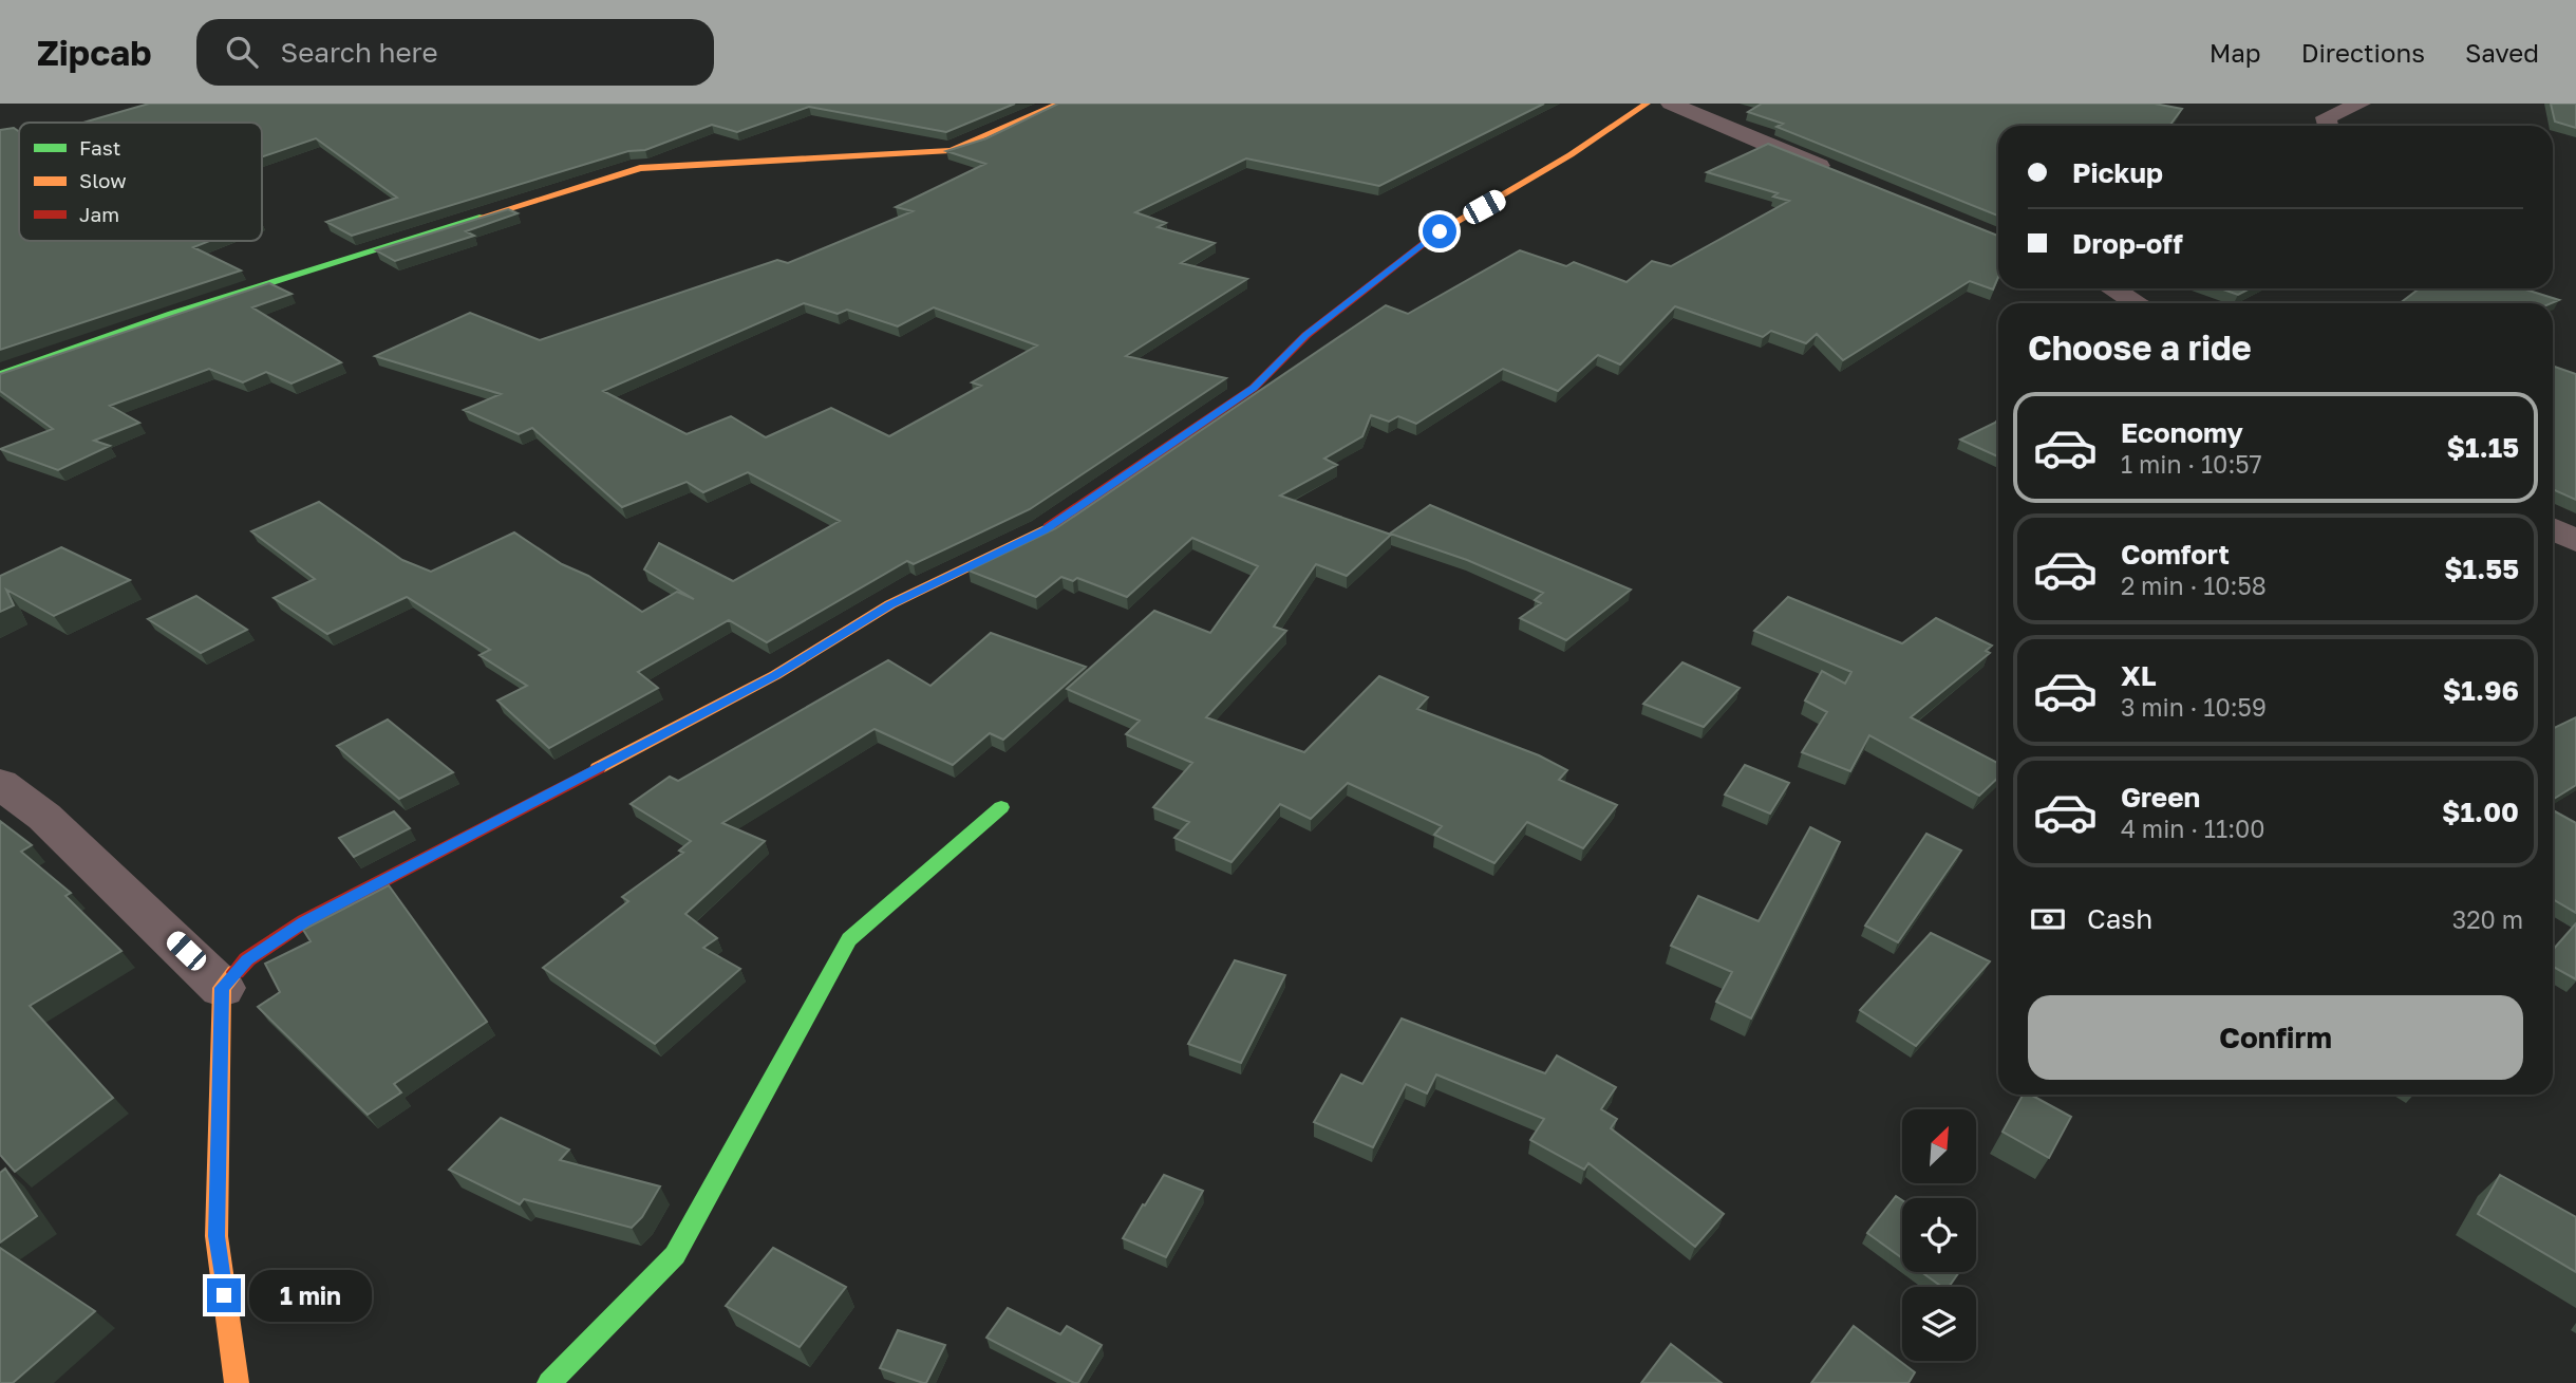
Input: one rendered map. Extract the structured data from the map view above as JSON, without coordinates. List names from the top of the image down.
{
  "legend": ["Fast", "Slow", "Jam"],
  "north": "top right",
  "page": {
    "header": "Zipcab",
    "search": "Search here",
    "nav": ["Map", "Directions", "Saved"],
    "banner": ["Pickup", "Drop-off"],
    "heading": "Choose a ride",
    "list": [
      {
        "name": "Economy",
        "note": "1 min · 10:57",
        "value": "$1.15"
      },
      {
        "name": "Comfort",
        "note": "2 min · 10:58",
        "value": "$1.55"
      },
      {
        "name": "XL",
        "note": "3 min · 10:59",
        "value": "$1.96"
      },
      {
        "name": "Green",
        "note": "4 min · 11:00",
        "value": "$1.00"
      }
    ],
    "pay": ["Cash", "320 m"],
    "buttons": "Confirm",
    "bubble": "1 min"
  }
}
